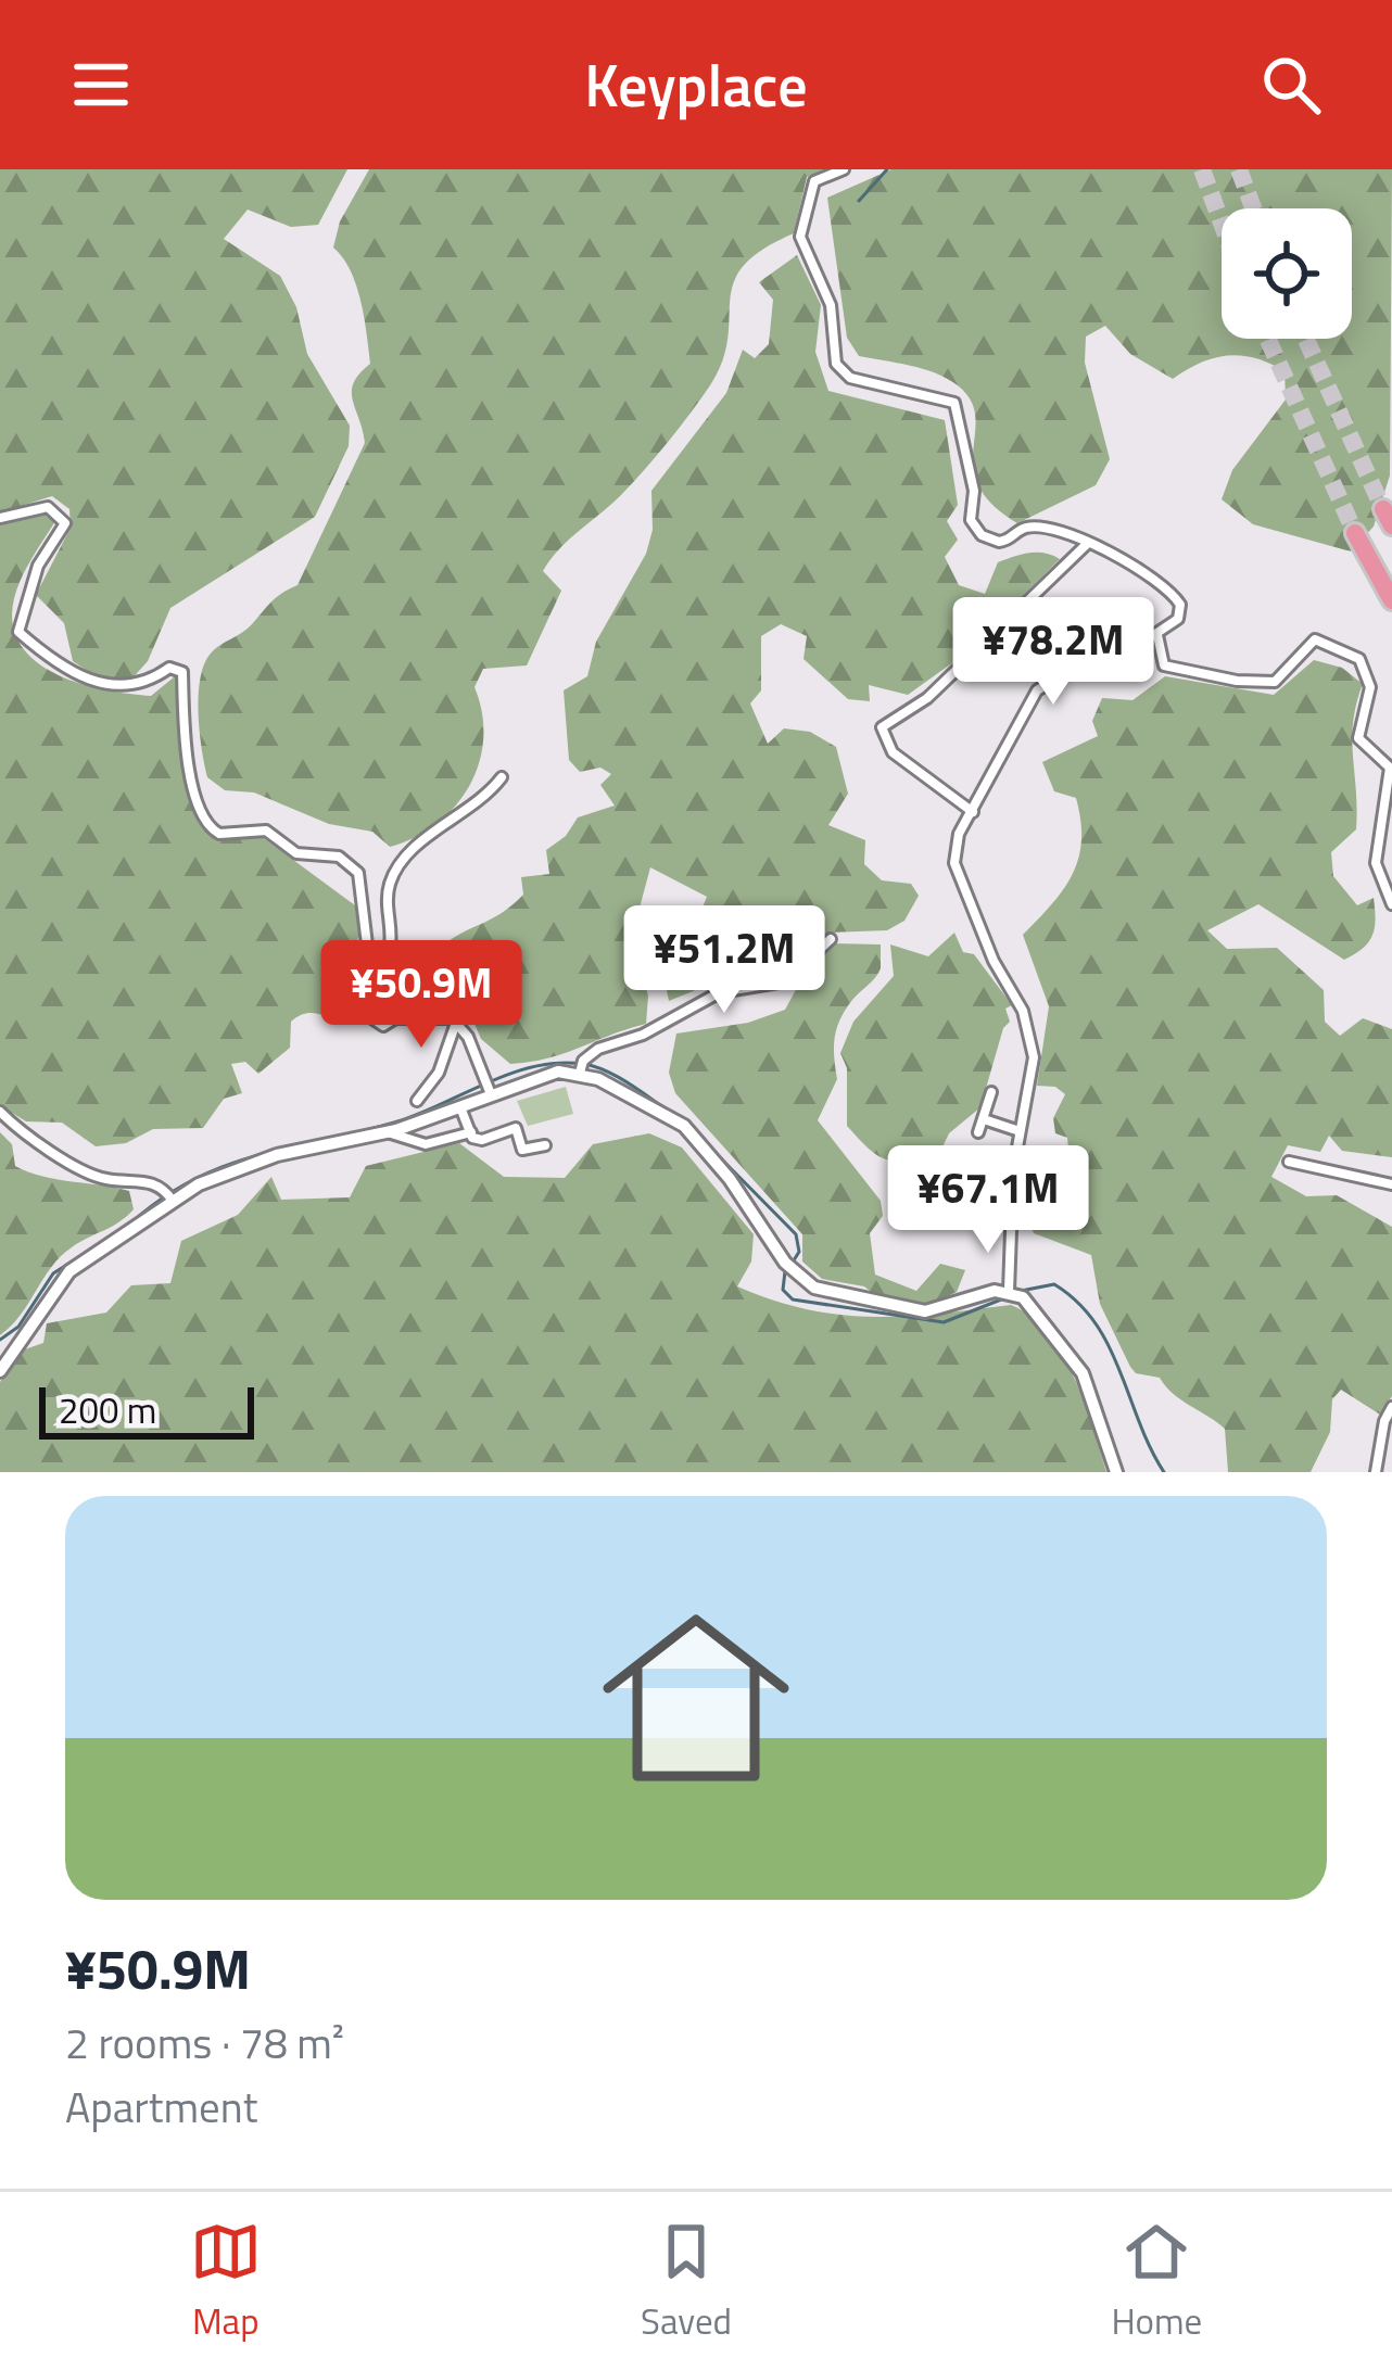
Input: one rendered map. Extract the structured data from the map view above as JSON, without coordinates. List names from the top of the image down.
{
  "scale_bar": "200 m",
  "page": {
    "header": "Keyplace",
    "price": [
      "¥78.2M",
      "¥51.2M",
      "¥50.9M",
      "¥67.1M"
    ],
    "scale": "200 m",
    "list": [
      {
        "name": "¥50.9M",
        "note": "2 rooms · 78 m² · Apartment"
      }
    ],
    "tabs": ["Map", "Saved", "Home"]
  }
}
